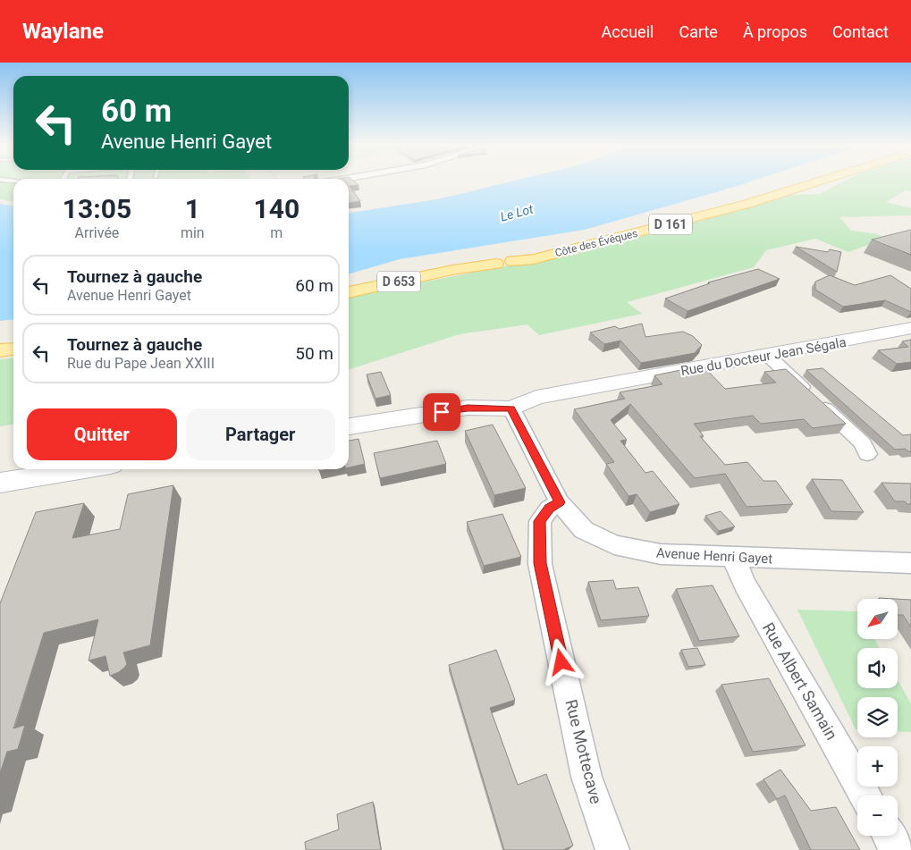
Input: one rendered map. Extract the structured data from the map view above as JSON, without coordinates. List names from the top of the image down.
{
  "streets": {
    "main road": ["D 161", "Côte des Évêques", "D 653"],
    "street": [
      "Rue du Docteur Jean Ségala",
      "Avenue Henri Gayet",
      "Rue Albert Samain",
      "Rue Mottecave"
    ]
  },
  "crossings": [
    ["Côte des Évêques", "D 653"],
    ["Rue du Docteur Jean Ségala", "Avenue Henri Gayet"],
    ["Avenue Henri Gayet", "Rue Albert Samain"],
    ["Avenue Henri Gayet", "Rue Mottecave"]
  ],
  "water": ["Le Lot"],
  "north": "bottom left",
  "page": {
    "header": "Waylane",
    "nav": [
      "Accueil",
      "Carte",
      "À propos",
      "Contact"
    ],
    "turn": ["60 m", "Avenue Henri Gayet"],
    "eta": [
      "13:05",
      "Arrivée",
      "1",
      "min",
      "140",
      "m"
    ],
    "list": [
      {
        "name": "Tournez à gauche",
        "note": "Avenue Henri Gayet",
        "value": "60 m"
      },
      {
        "name": "Tournez à gauche",
        "note": "Rue du Pape Jean XXIII",
        "value": "50 m"
      }
    ],
    "buttons": ["Quitter", "Partager"],
    "map_buttons": ["+", "−"]
  }
}
